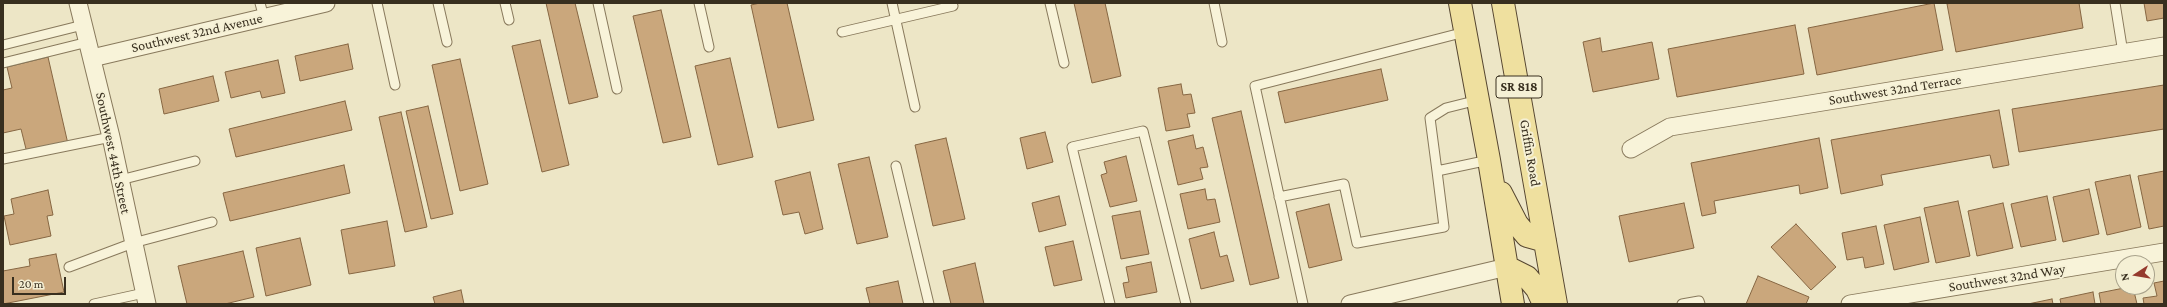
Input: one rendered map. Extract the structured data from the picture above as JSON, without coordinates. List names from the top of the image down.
{
  "streets": {
    "main road": ["SR 818", "Griffin Road"],
    "street": [
      "Southwest 32nd Avenue",
      "Southwest 32nd Terrace",
      "Southwest 44th Street",
      "Southwest 32nd Way"
    ]
  },
  "crossings": [
    ["Southwest 32nd Avenue", "Southwest 44th Street"]
  ],
  "scale_bar": "20 m",
  "north": "left"
}
